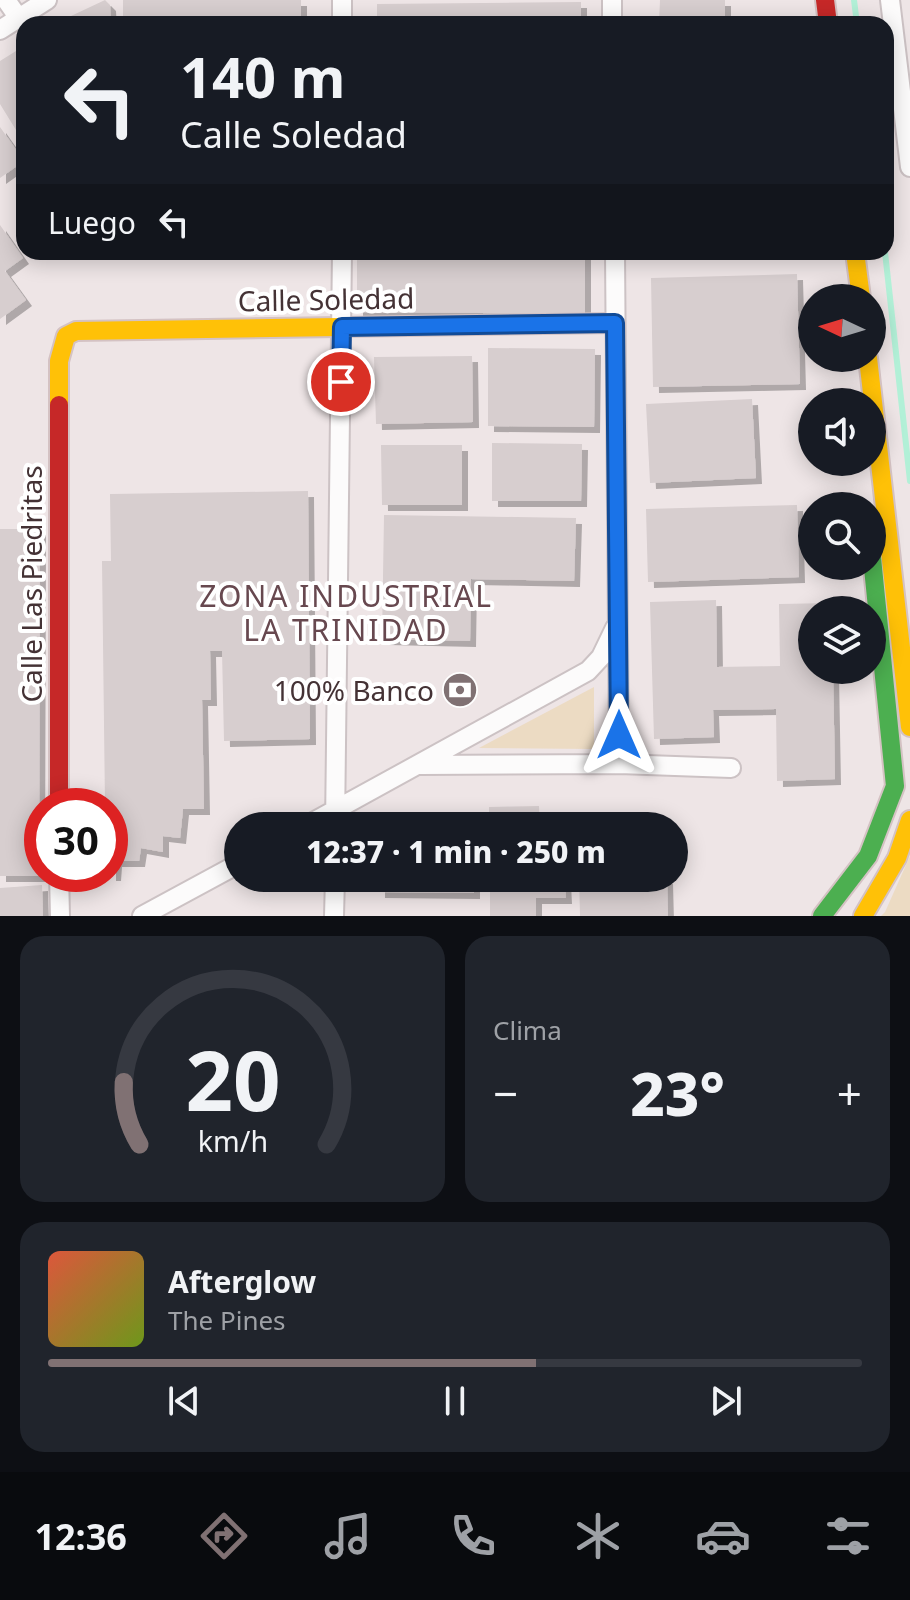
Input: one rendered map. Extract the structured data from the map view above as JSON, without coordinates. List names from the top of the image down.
{
  "streets": {
    "street": ["Calle Soledad", "Calle Las Piedritas"]
  },
  "crossings": [
    ["Calle Soledad", "Calle Las Piedritas"]
  ],
  "districts": ["ZONA INDUSTRIAL LA TRINIDAD"],
  "places": {
    "bank": ["100% Banco"]
  },
  "north": "left",
  "page": {
    "turn": ["140 m", "Calle Soledad"],
    "then": "Luego",
    "limit": "30",
    "trip": "12:37 · 1 min · 250 m",
    "tile": "Clima",
    "heat": ["−", "23°", "+"],
    "song": ["Afterglow", "The Pines"],
    "tabs": "12:36",
    "gauge": ["20", "km/h"]
  }
}
